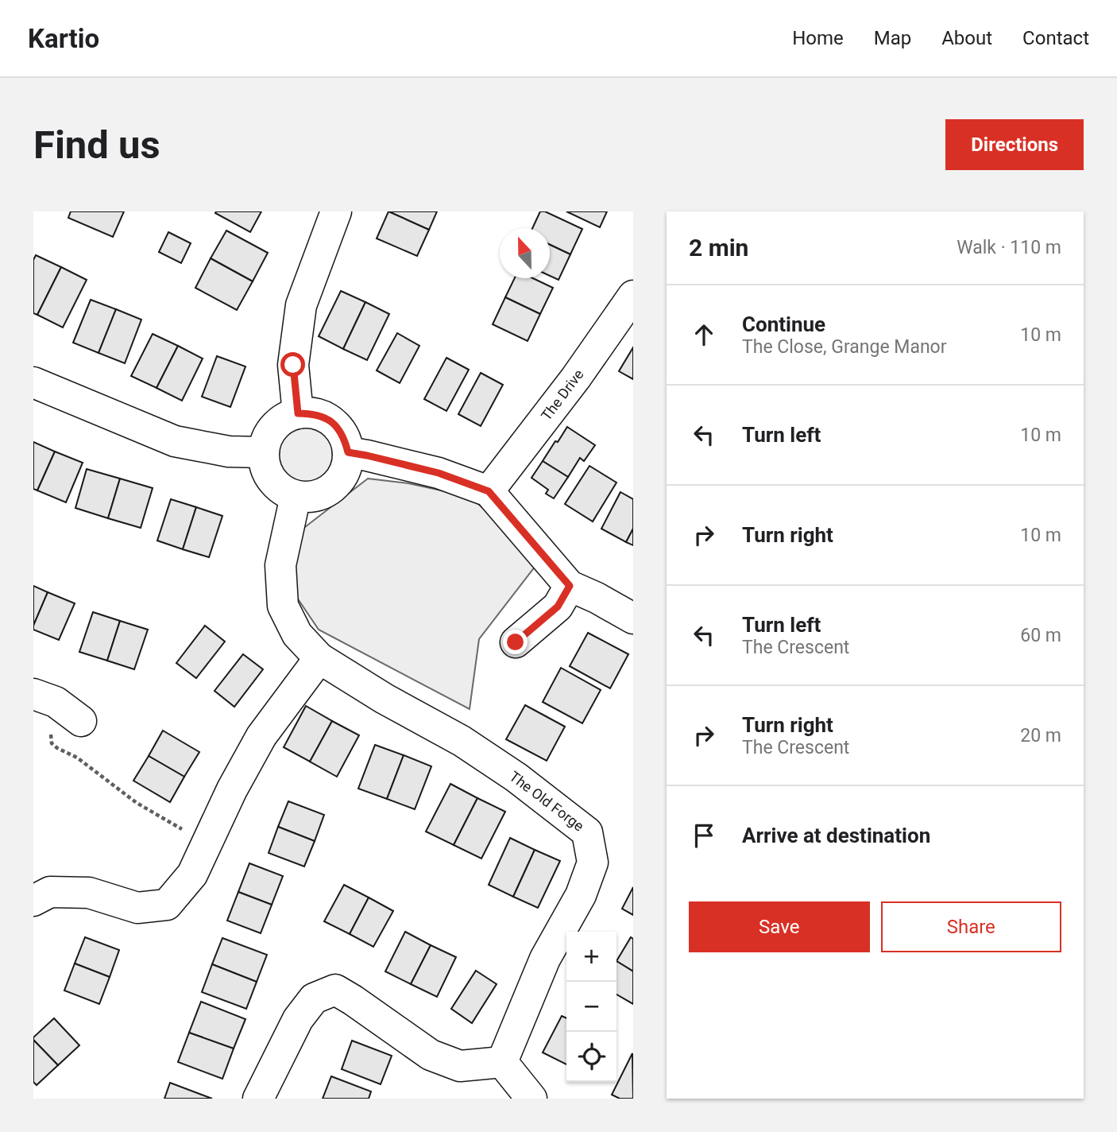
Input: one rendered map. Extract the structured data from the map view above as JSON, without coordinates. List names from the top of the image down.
{
  "streets": {
    "street": ["The Drive", "The Old Forge"]
  },
  "north": "top",
  "page": {
    "header": "Kartio",
    "nav": [
      "Home",
      "Map",
      "About",
      "Contact"
    ],
    "buttons": [
      "Directions",
      ["Save", "Share"]
    ],
    "title": "Find us",
    "heading": ["2 min", "Walk · 110 m"],
    "list": [
      ["Continue", "The Close, Grange Manor", "10 m"],
      ["Turn left", "10 m"],
      ["Turn right", "10 m"],
      ["Turn left", "The Crescent", "60 m"],
      ["Turn right", "The Crescent", "20 m"],
      "Arrive at destination"
    ],
    "map_buttons": ["+", "−"]
  }
}
